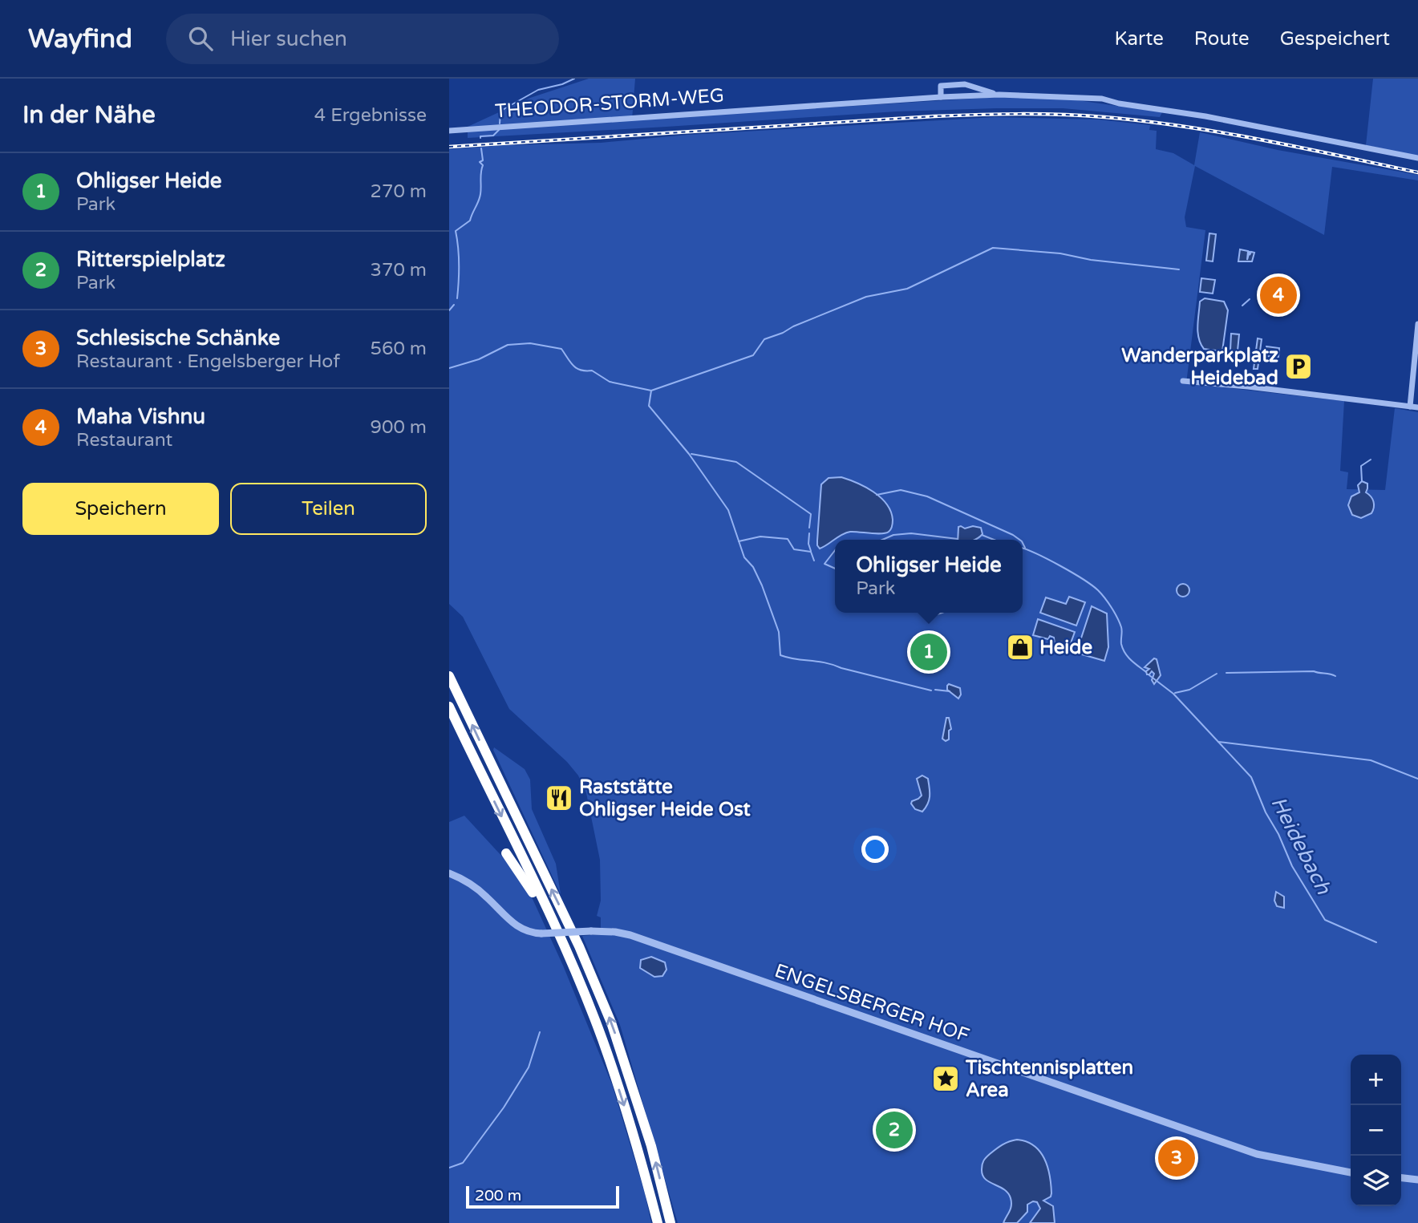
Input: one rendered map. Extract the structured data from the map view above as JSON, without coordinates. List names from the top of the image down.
{
  "streets": {
    "street": ["THEODOR-STORM-WEG", "ENGELSBERGER HOF"]
  },
  "water": ["Heidebach"],
  "places": {
    "parking": ["Wanderparkplatz Heidebad"],
    "shop": ["Heide"],
    "restaurant": ["Raststätte Ohligser Heide Ost"],
    "place": ["Tischtennisplatten Area"]
  },
  "scale_bar": "200 m",
  "page": {
    "header": "Wayfind",
    "search": "Hier suchen",
    "nav": ["Karte", "Route", "Gespeichert"],
    "heading": ["In der Nähe", "4 Ergebnisse"],
    "list": [
      {
        "mark": "1",
        "name": "Ohligser Heide",
        "note": "Park",
        "value": "270 m"
      },
      {
        "mark": "2",
        "name": "Ritterspielplatz",
        "note": "Park",
        "value": "370 m"
      },
      {
        "mark": "3",
        "name": "Schlesische Schänke",
        "note": "Restaurant · Engelsberger Hof",
        "value": "560 m"
      },
      {
        "mark": "4",
        "name": "Maha Vishnu",
        "note": "Restaurant",
        "value": "900 m"
      }
    ],
    "pins": [
      "4",
      "1",
      "2",
      "3"
    ],
    "buttons": ["Speichern", "Teilen"],
    "popup": ["Ohligser Heide", "Park"],
    "map_buttons": ["+", "−"],
    "scale": "200 m"
  }
}
